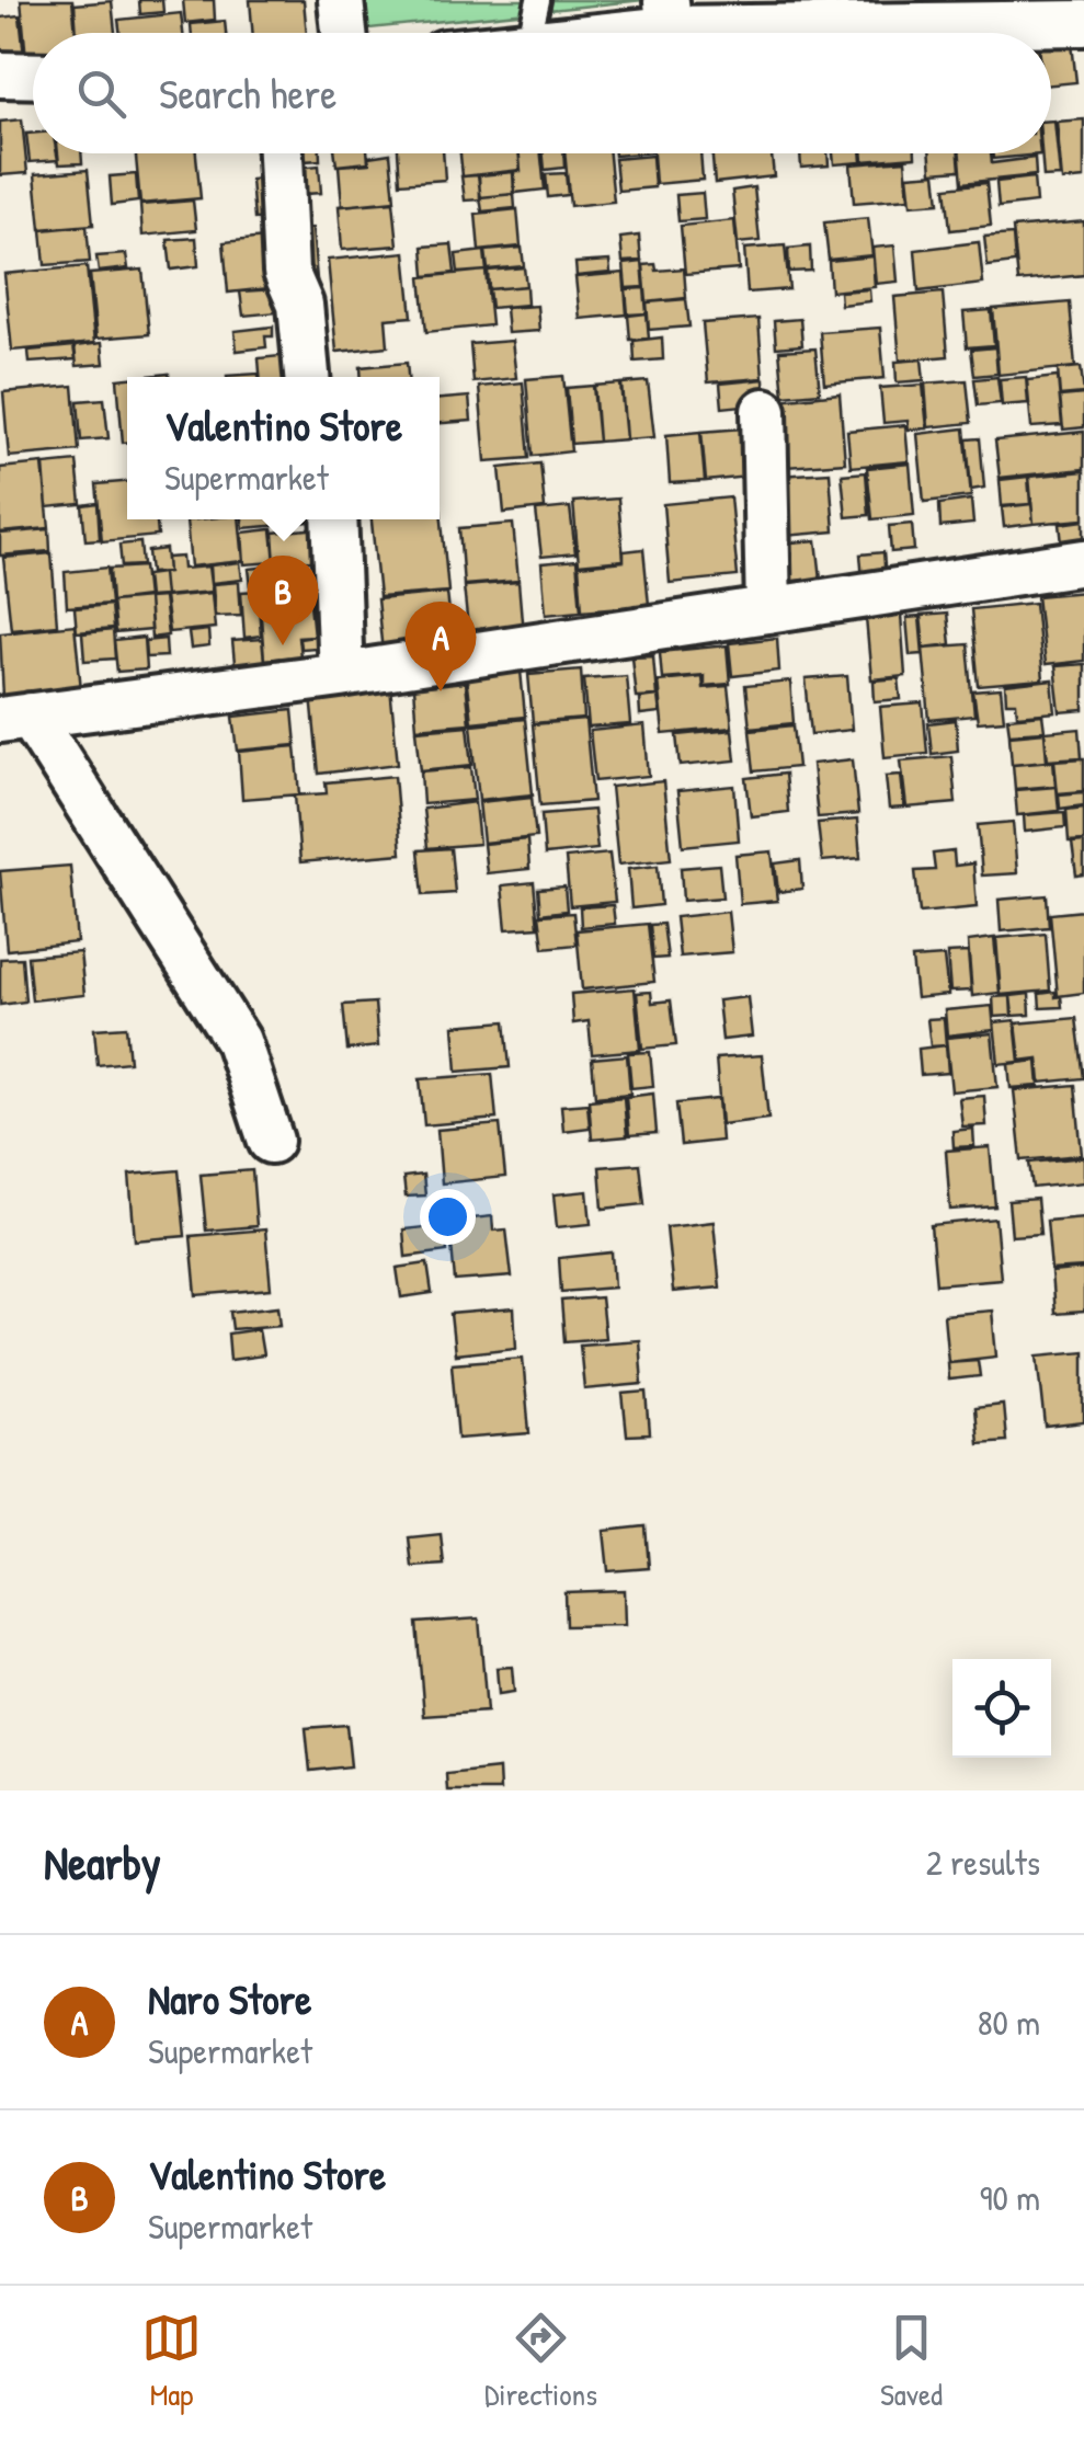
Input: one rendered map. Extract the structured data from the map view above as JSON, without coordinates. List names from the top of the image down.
{
  "page": {
    "search": "Search here",
    "popup": ["Valentino Store", "Supermarket"],
    "pins": ["B", "A"],
    "heading": ["Nearby", "2 results"],
    "list": [
      {
        "mark": "A",
        "name": "Naro Store",
        "note": "Supermarket",
        "value": "80 m"
      },
      {
        "mark": "B",
        "name": "Valentino Store",
        "note": "Supermarket",
        "value": "90 m"
      }
    ],
    "nav": ["Map", "Directions", "Saved"]
  }
}
